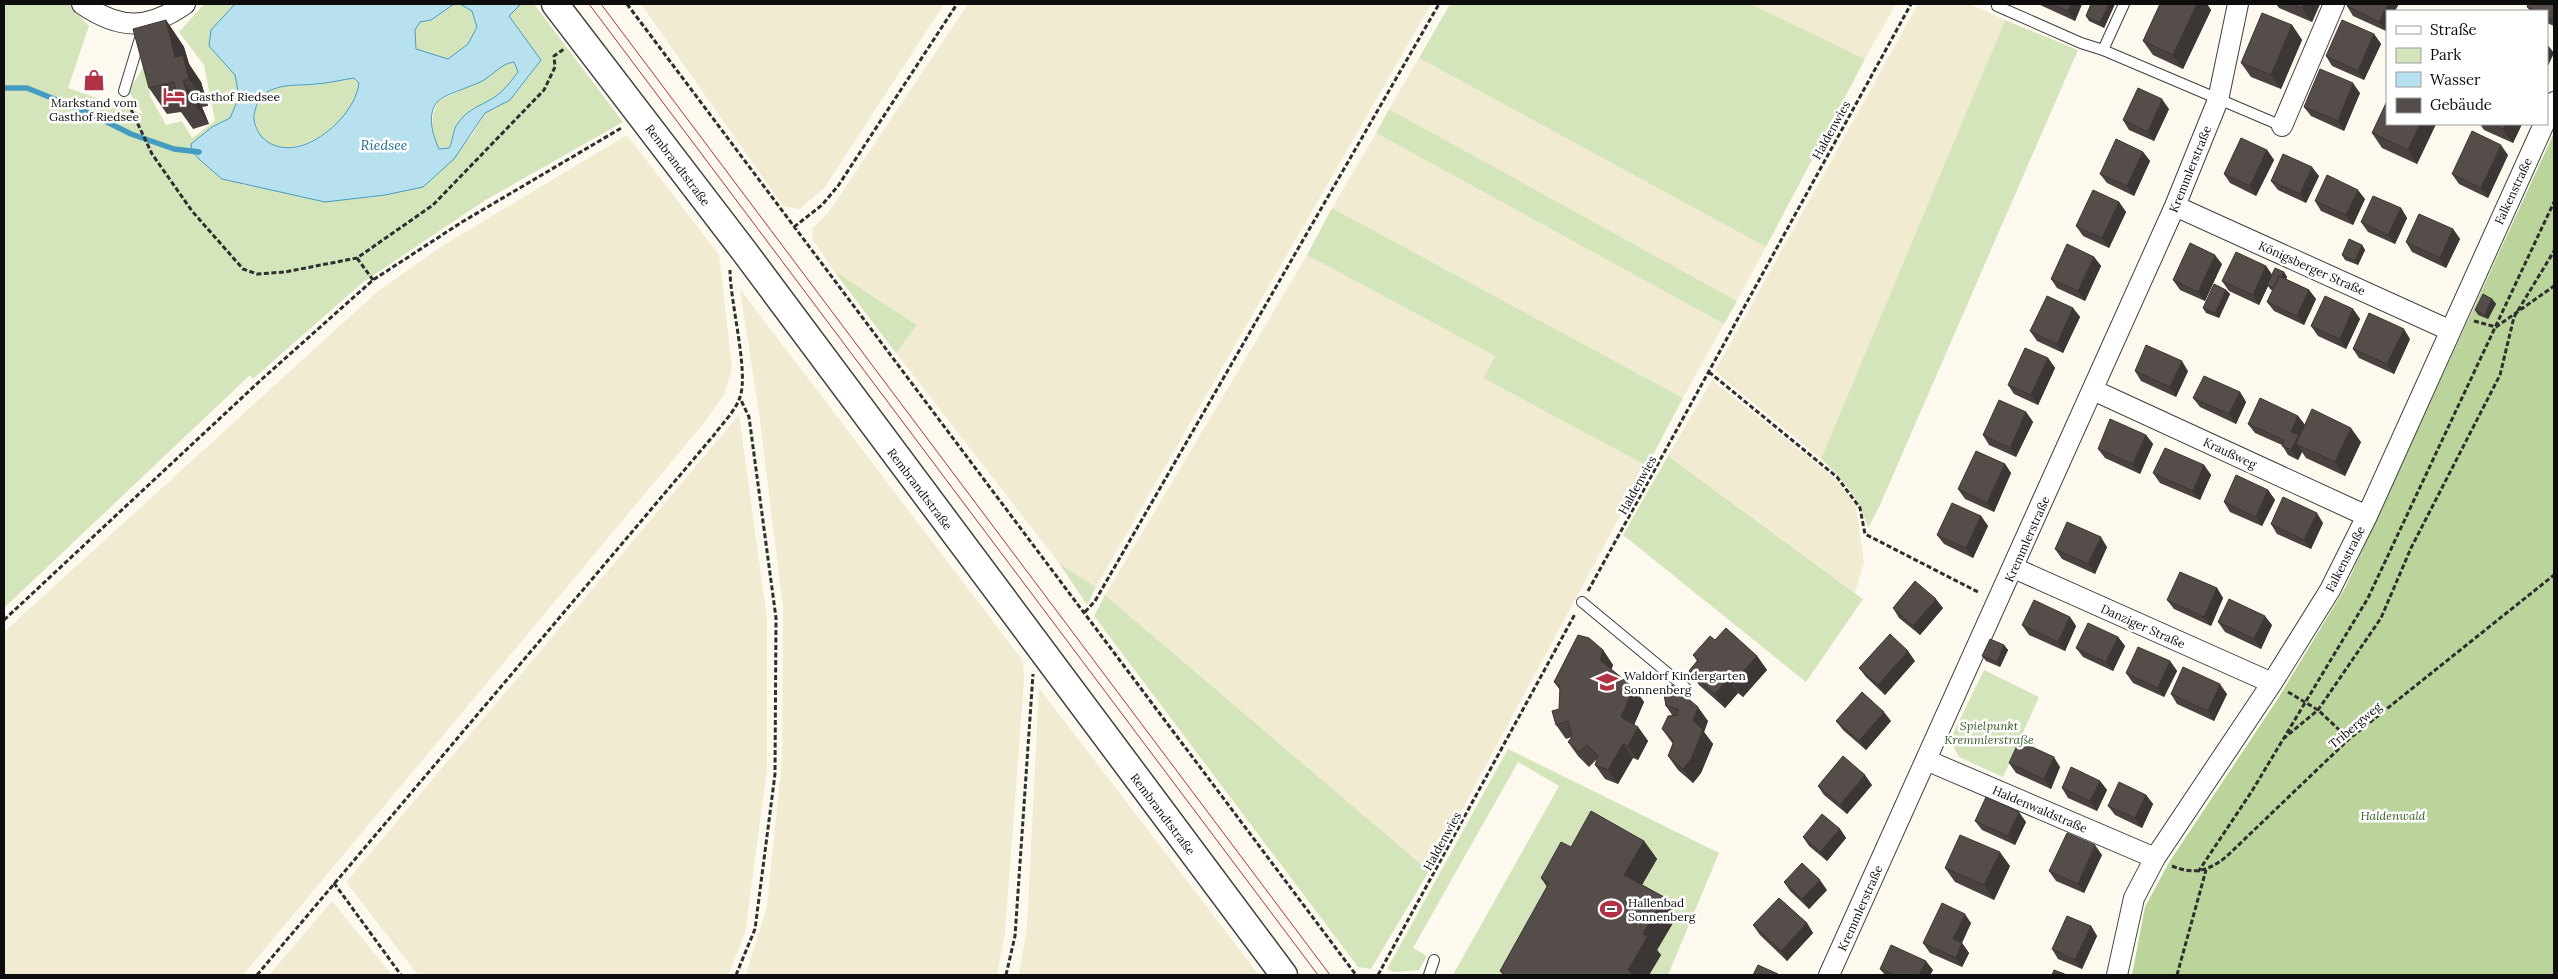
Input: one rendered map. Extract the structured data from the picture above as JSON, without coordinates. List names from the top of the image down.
{
  "streets": {
    "street": [
      "Rembrandtstraße",
      "Kremmlerstraße",
      "Falkenstraße",
      "Königsberger Straße",
      "Kraußweg",
      "Danziger Straße",
      "Haldenwaldstraße"
    ],
    "path": ["Haldenwies", "Tribergweg"]
  },
  "crossings": [
    ["Kremmlerstraße", "Königsberger Straße"],
    ["Kremmlerstraße", "Kraußweg"],
    ["Kremmlerstraße", "Danziger Straße"],
    ["Kremmlerstraße", "Haldenwaldstraße"],
    ["Falkenstraße", "Königsberger Straße"],
    ["Falkenstraße", "Kraußweg"],
    ["Falkenstraße", "Danziger Straße"],
    ["Falkenstraße", "Haldenwaldstraße"]
  ],
  "water": ["Riedsee"],
  "parks": ["Spielpunkt Kremmlerstraße", "Haldenwald"],
  "places": {
    "shop": ["Markstand vom Gasthof Riedsee"],
    "hotel": ["Gasthof Riedsee"],
    "school or university": ["Waldorf Kindergarten Sonnenberg"],
    "sports": ["Hallenbad Sonnenberg"]
  },
  "legend": [
    "Straße",
    "Park",
    "Wasser",
    "Gebäude"
  ]
}
